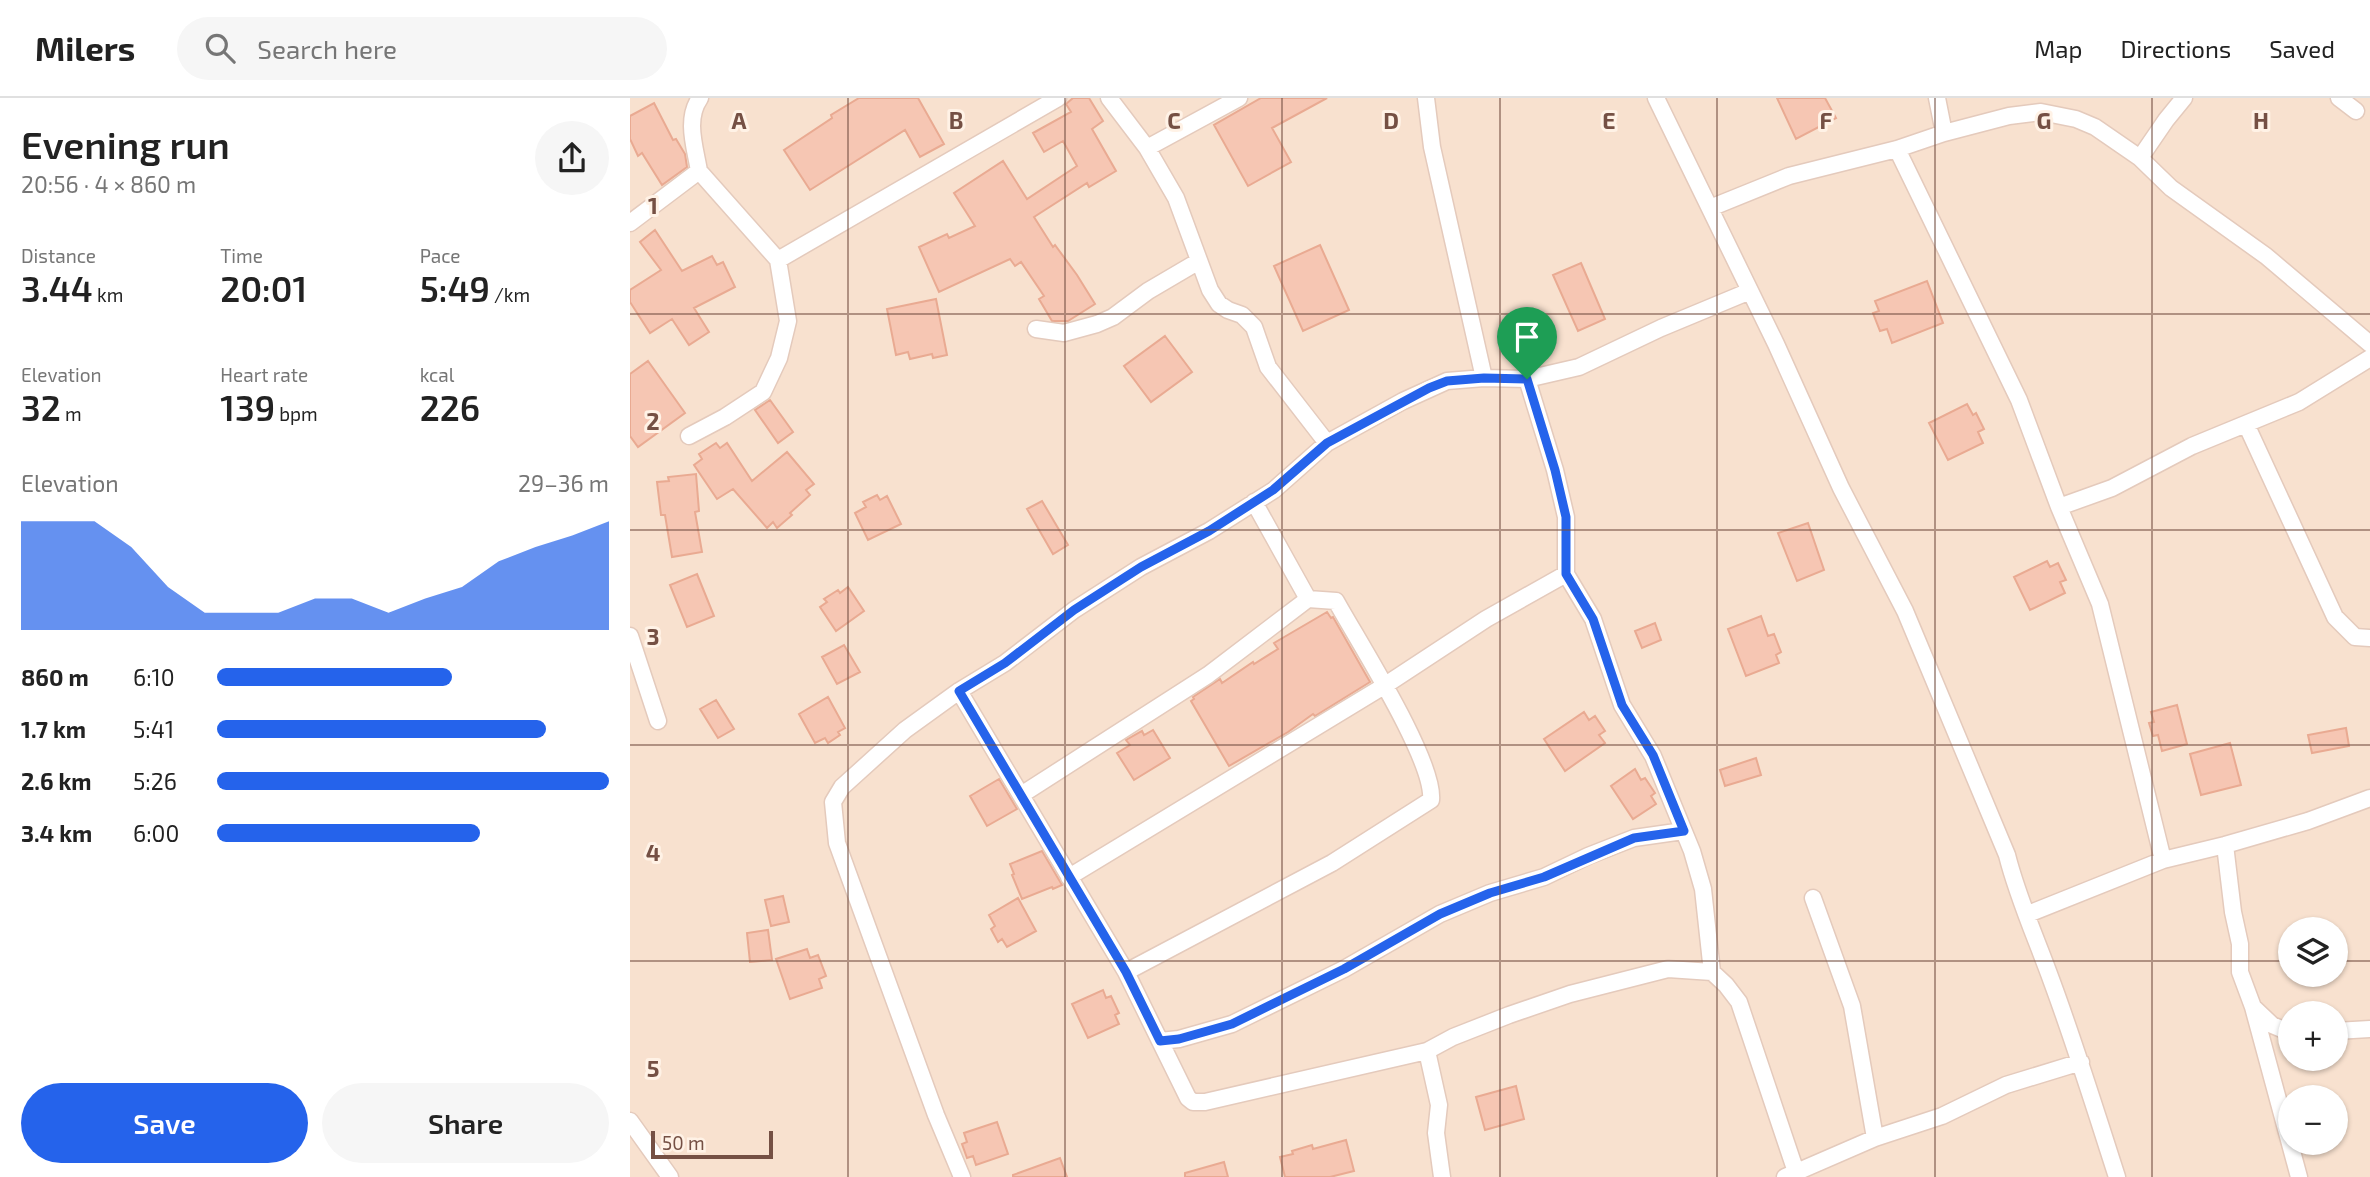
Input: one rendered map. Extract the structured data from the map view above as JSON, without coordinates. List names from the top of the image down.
{
  "scale_bar": "50 m",
  "page": {
    "header": "Milers",
    "search": "Search here",
    "nav": ["Map", "Directions", "Saved"],
    "heading": ["Evening run", "20:56 · 4 × 860 m"],
    "stats": [
      ["Distance", "3.44 km"],
      ["Time", "20:01"],
      ["Pace", "5:49 /km"],
      ["Elevation", "32 m"],
      ["Heart rate", "139 bpm"],
      ["kcal", "226"]
    ],
    "chart": ["Elevation", "29–36 m"],
    "list": [
      {
        "name": "860 m",
        "note": "6:10"
      },
      {
        "name": "1.7 km",
        "note": "5:41"
      },
      {
        "name": "2.6 km",
        "note": "5:26"
      },
      {
        "name": "3.4 km",
        "note": "6:00"
      }
    ],
    "map_buttons": ["+", "−"],
    "buttons": ["Save", "Share"],
    "scale": "50 m"
  },
  "grid": {
    "columns": [
      "A",
      "B",
      "C",
      "D",
      "E",
      "F",
      "G",
      "H"
    ],
    "rows": [
      "1",
      "2",
      "3",
      "4",
      "5"
    ]
  }
}
